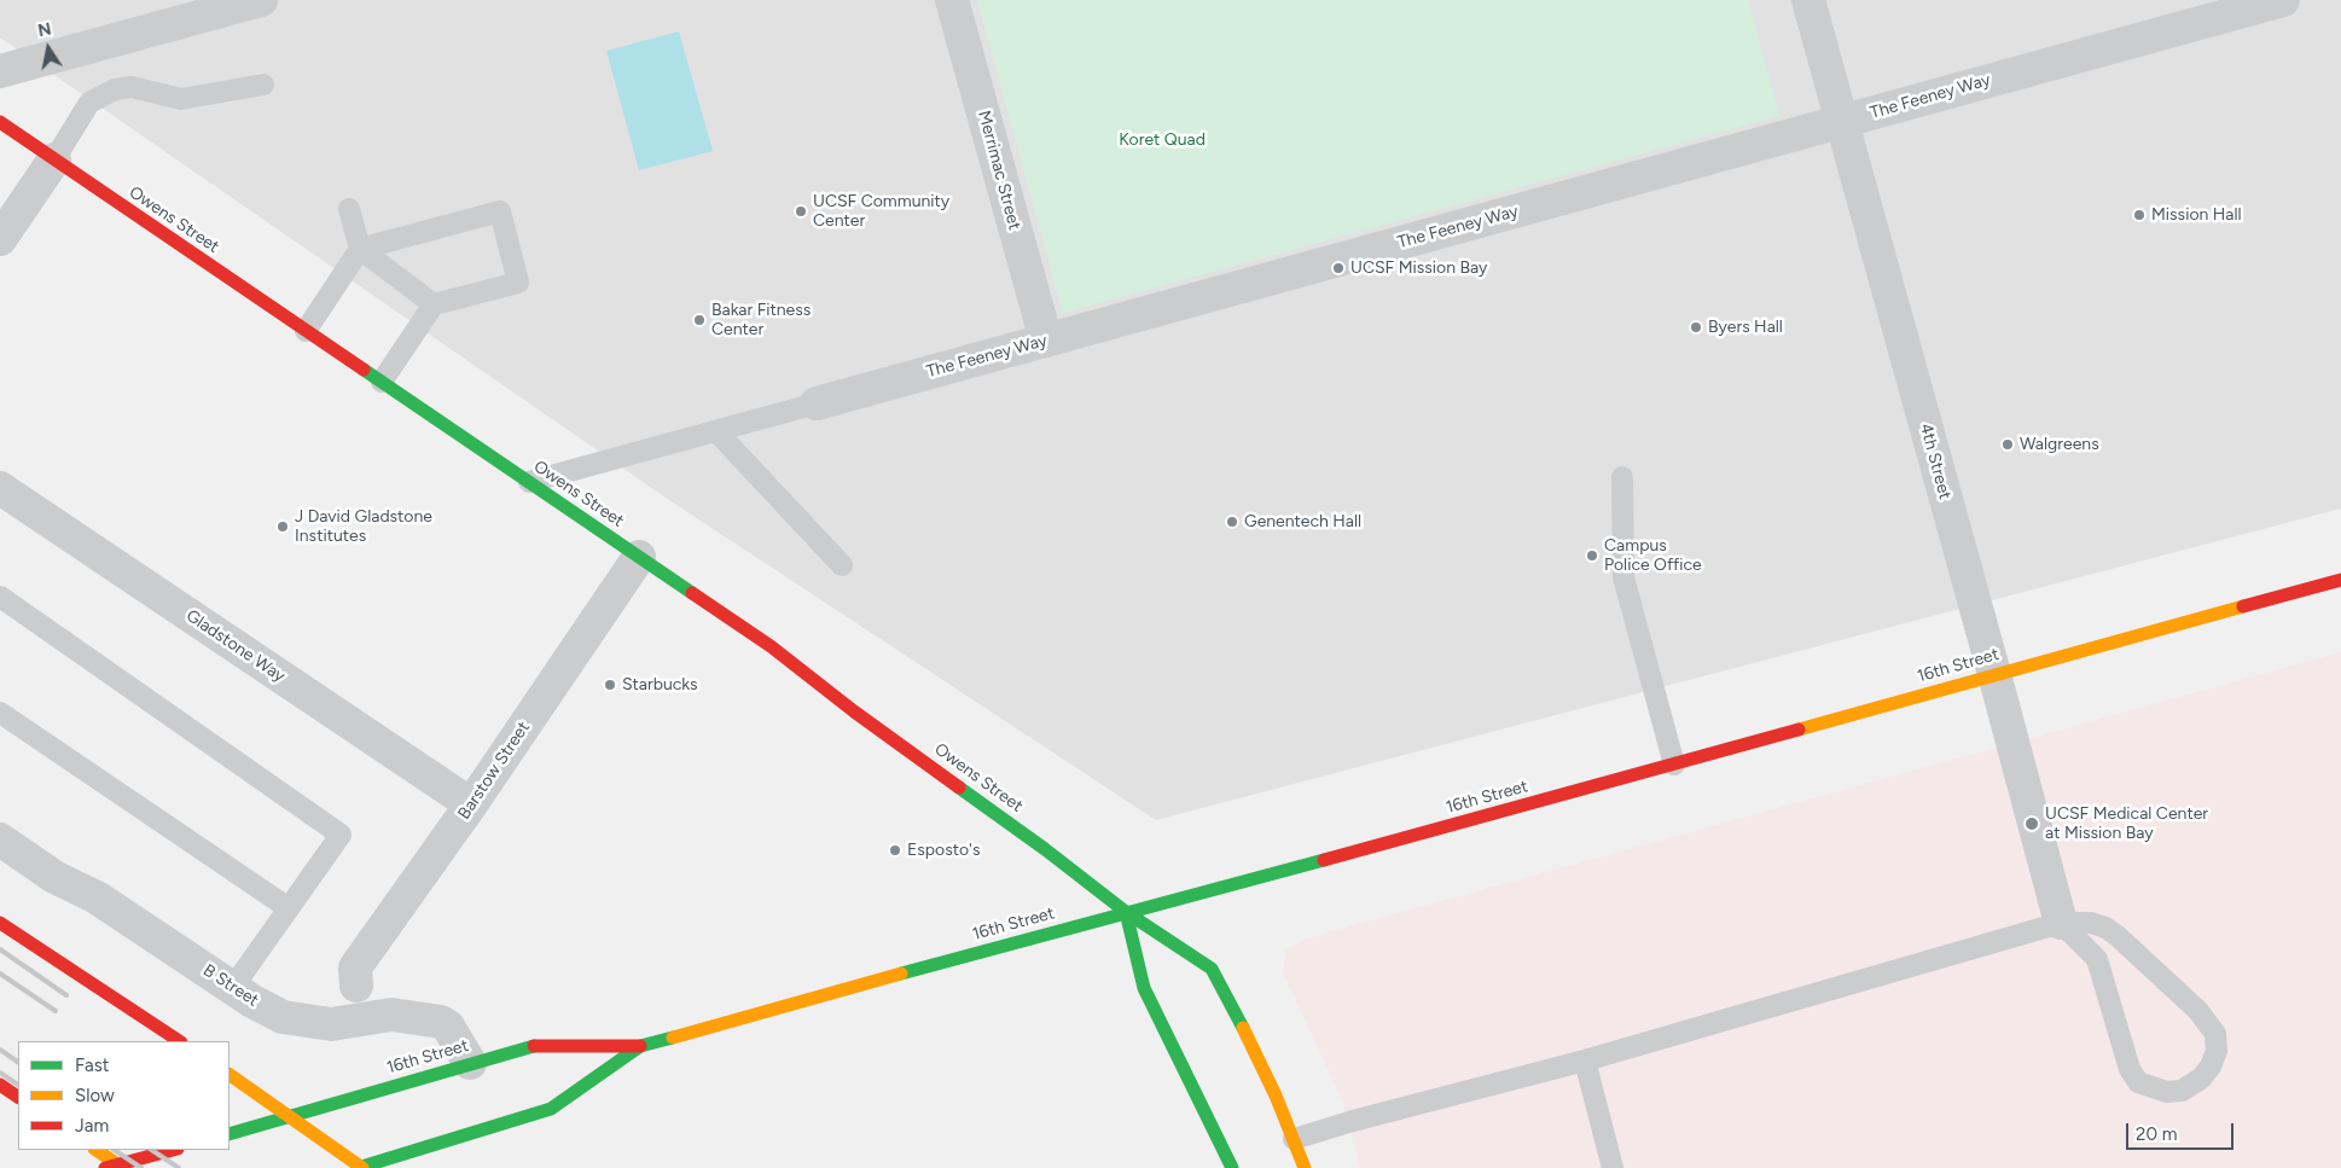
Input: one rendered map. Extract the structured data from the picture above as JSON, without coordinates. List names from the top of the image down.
{
  "streets": {
    "main road": ["Owens Street", "16th Street"],
    "street": [
      "The Feeney Way",
      "Merrimac Street",
      "4th Street",
      "Gladstone Way",
      "Barstow Street",
      "B Street"
    ]
  },
  "crossings": [
    ["The Feeney Way", "Merrimac Street"],
    ["The Feeney Way", "Owens Street"],
    ["The Feeney Way", "4th Street"],
    ["Owens Street", "16th Street"],
    ["Owens Street", "Barstow Street"],
    ["4th Street", "16th Street"],
    ["Gladstone Way", "Barstow Street"],
    ["16th Street", "B Street"]
  ],
  "parks": ["Koret Quad"],
  "places": [
    "UCSF Community Center",
    "Mission Hall",
    "UCSF Mission Bay",
    "Bakar Fitness Center",
    "Byers Hall",
    "Walgreens",
    "Genentech Hall",
    "J David Gladstone Institutes",
    "Campus Police Office",
    "Starbucks",
    "UCSF Medical Center at Mission Bay",
    "Esposto's"
  ],
  "legend": ["Fast", "Slow", "Jam"],
  "scale_bar": "20 m",
  "north": "top"
}
